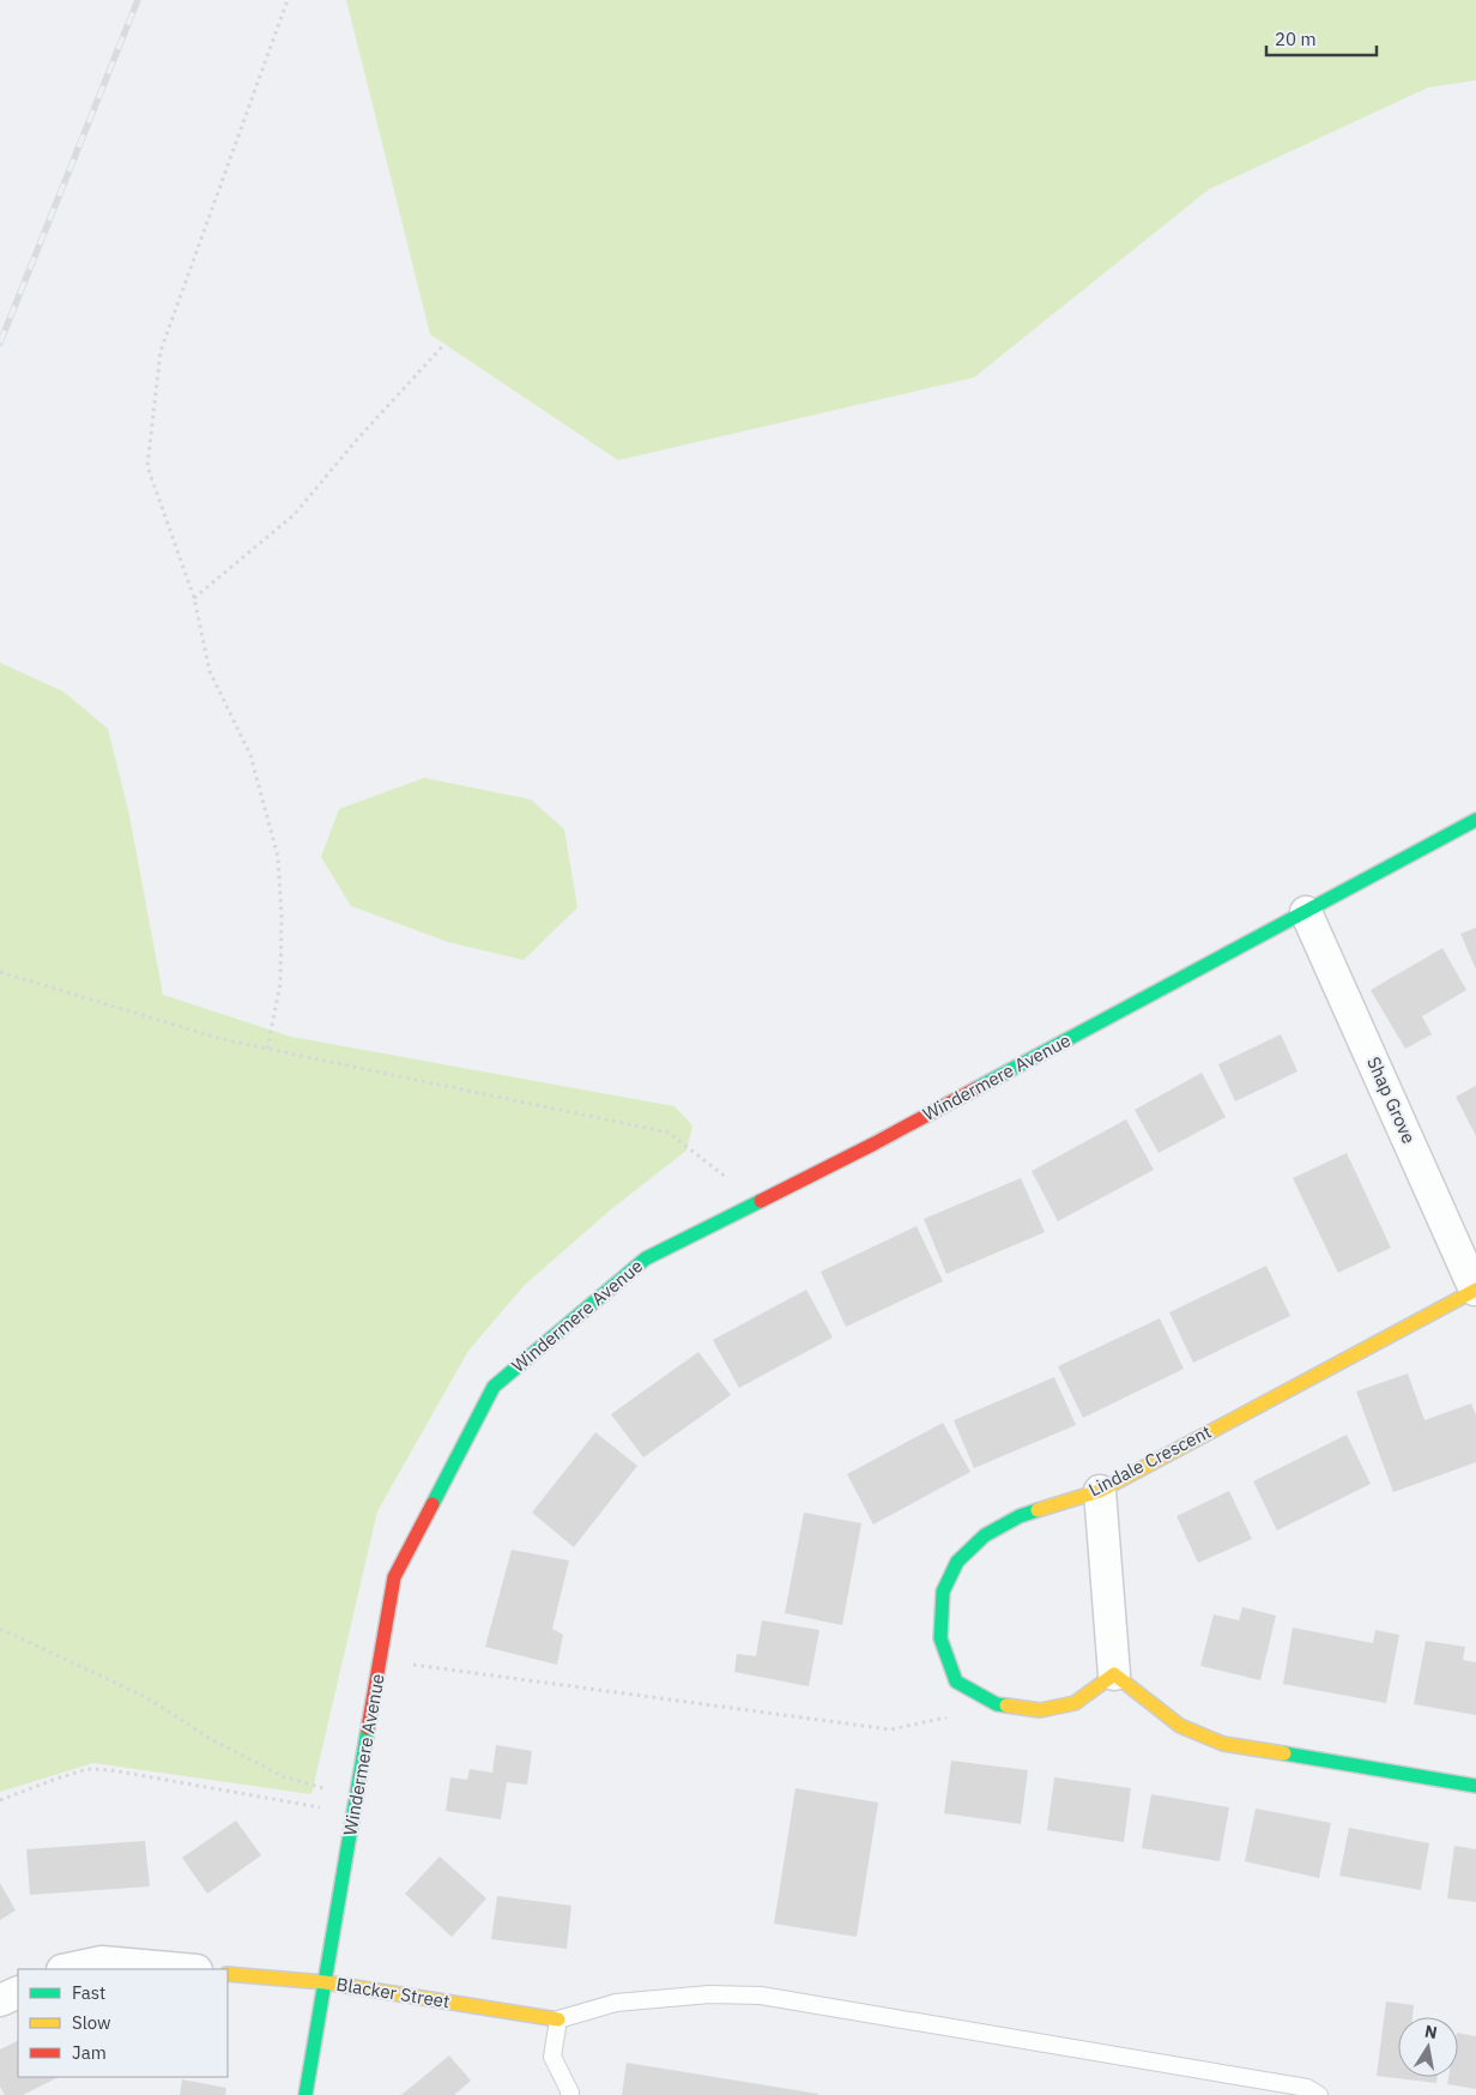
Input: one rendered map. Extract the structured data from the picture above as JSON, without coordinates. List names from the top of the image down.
{
  "streets": {
    "street": [
      "Windermere Avenue",
      "Shap Grove",
      "Lindale Crescent",
      "Blacker Street"
    ]
  },
  "crossings": [
    ["Windermere Avenue", "Shap Grove"],
    ["Windermere Avenue", "Blacker Street"],
    ["Shap Grove", "Lindale Crescent"]
  ],
  "legend": ["Fast", "Slow", "Jam"],
  "scale_bar": "20 m",
  "north": "top"
}
